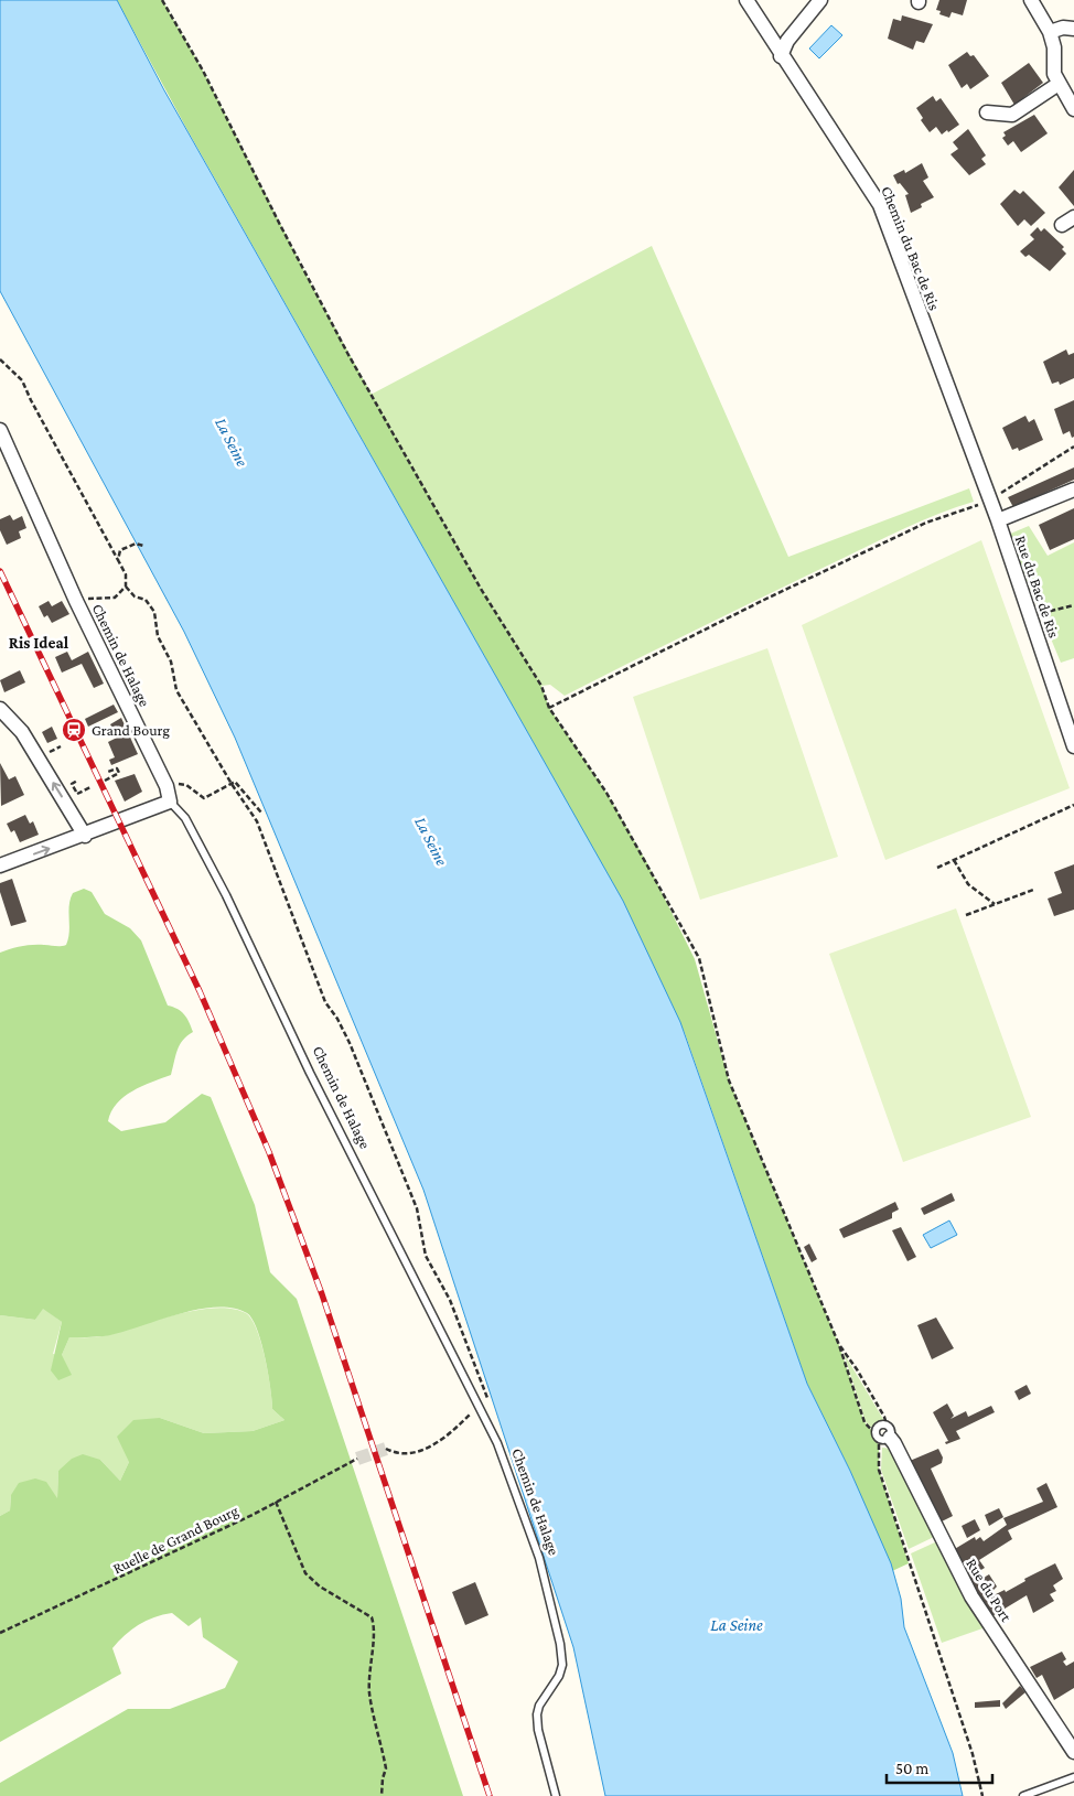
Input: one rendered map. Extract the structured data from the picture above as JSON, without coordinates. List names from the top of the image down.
{
  "streets": {
    "street": [
      "Chemin du Bac de Ris",
      "Rue du Bac de Ris",
      "Chemin de Halage",
      "Rue du Port"
    ],
    "path": ["Ruelle de Grand Bourg"]
  },
  "crossings": [
    ["Chemin du Bac de Ris", "Rue du Bac de Ris"]
  ],
  "districts": ["Ris Ideal"],
  "water": ["La Seine"],
  "places": {
    "station": ["Grand Bourg"]
  },
  "scale_bar": "50 m"
}
